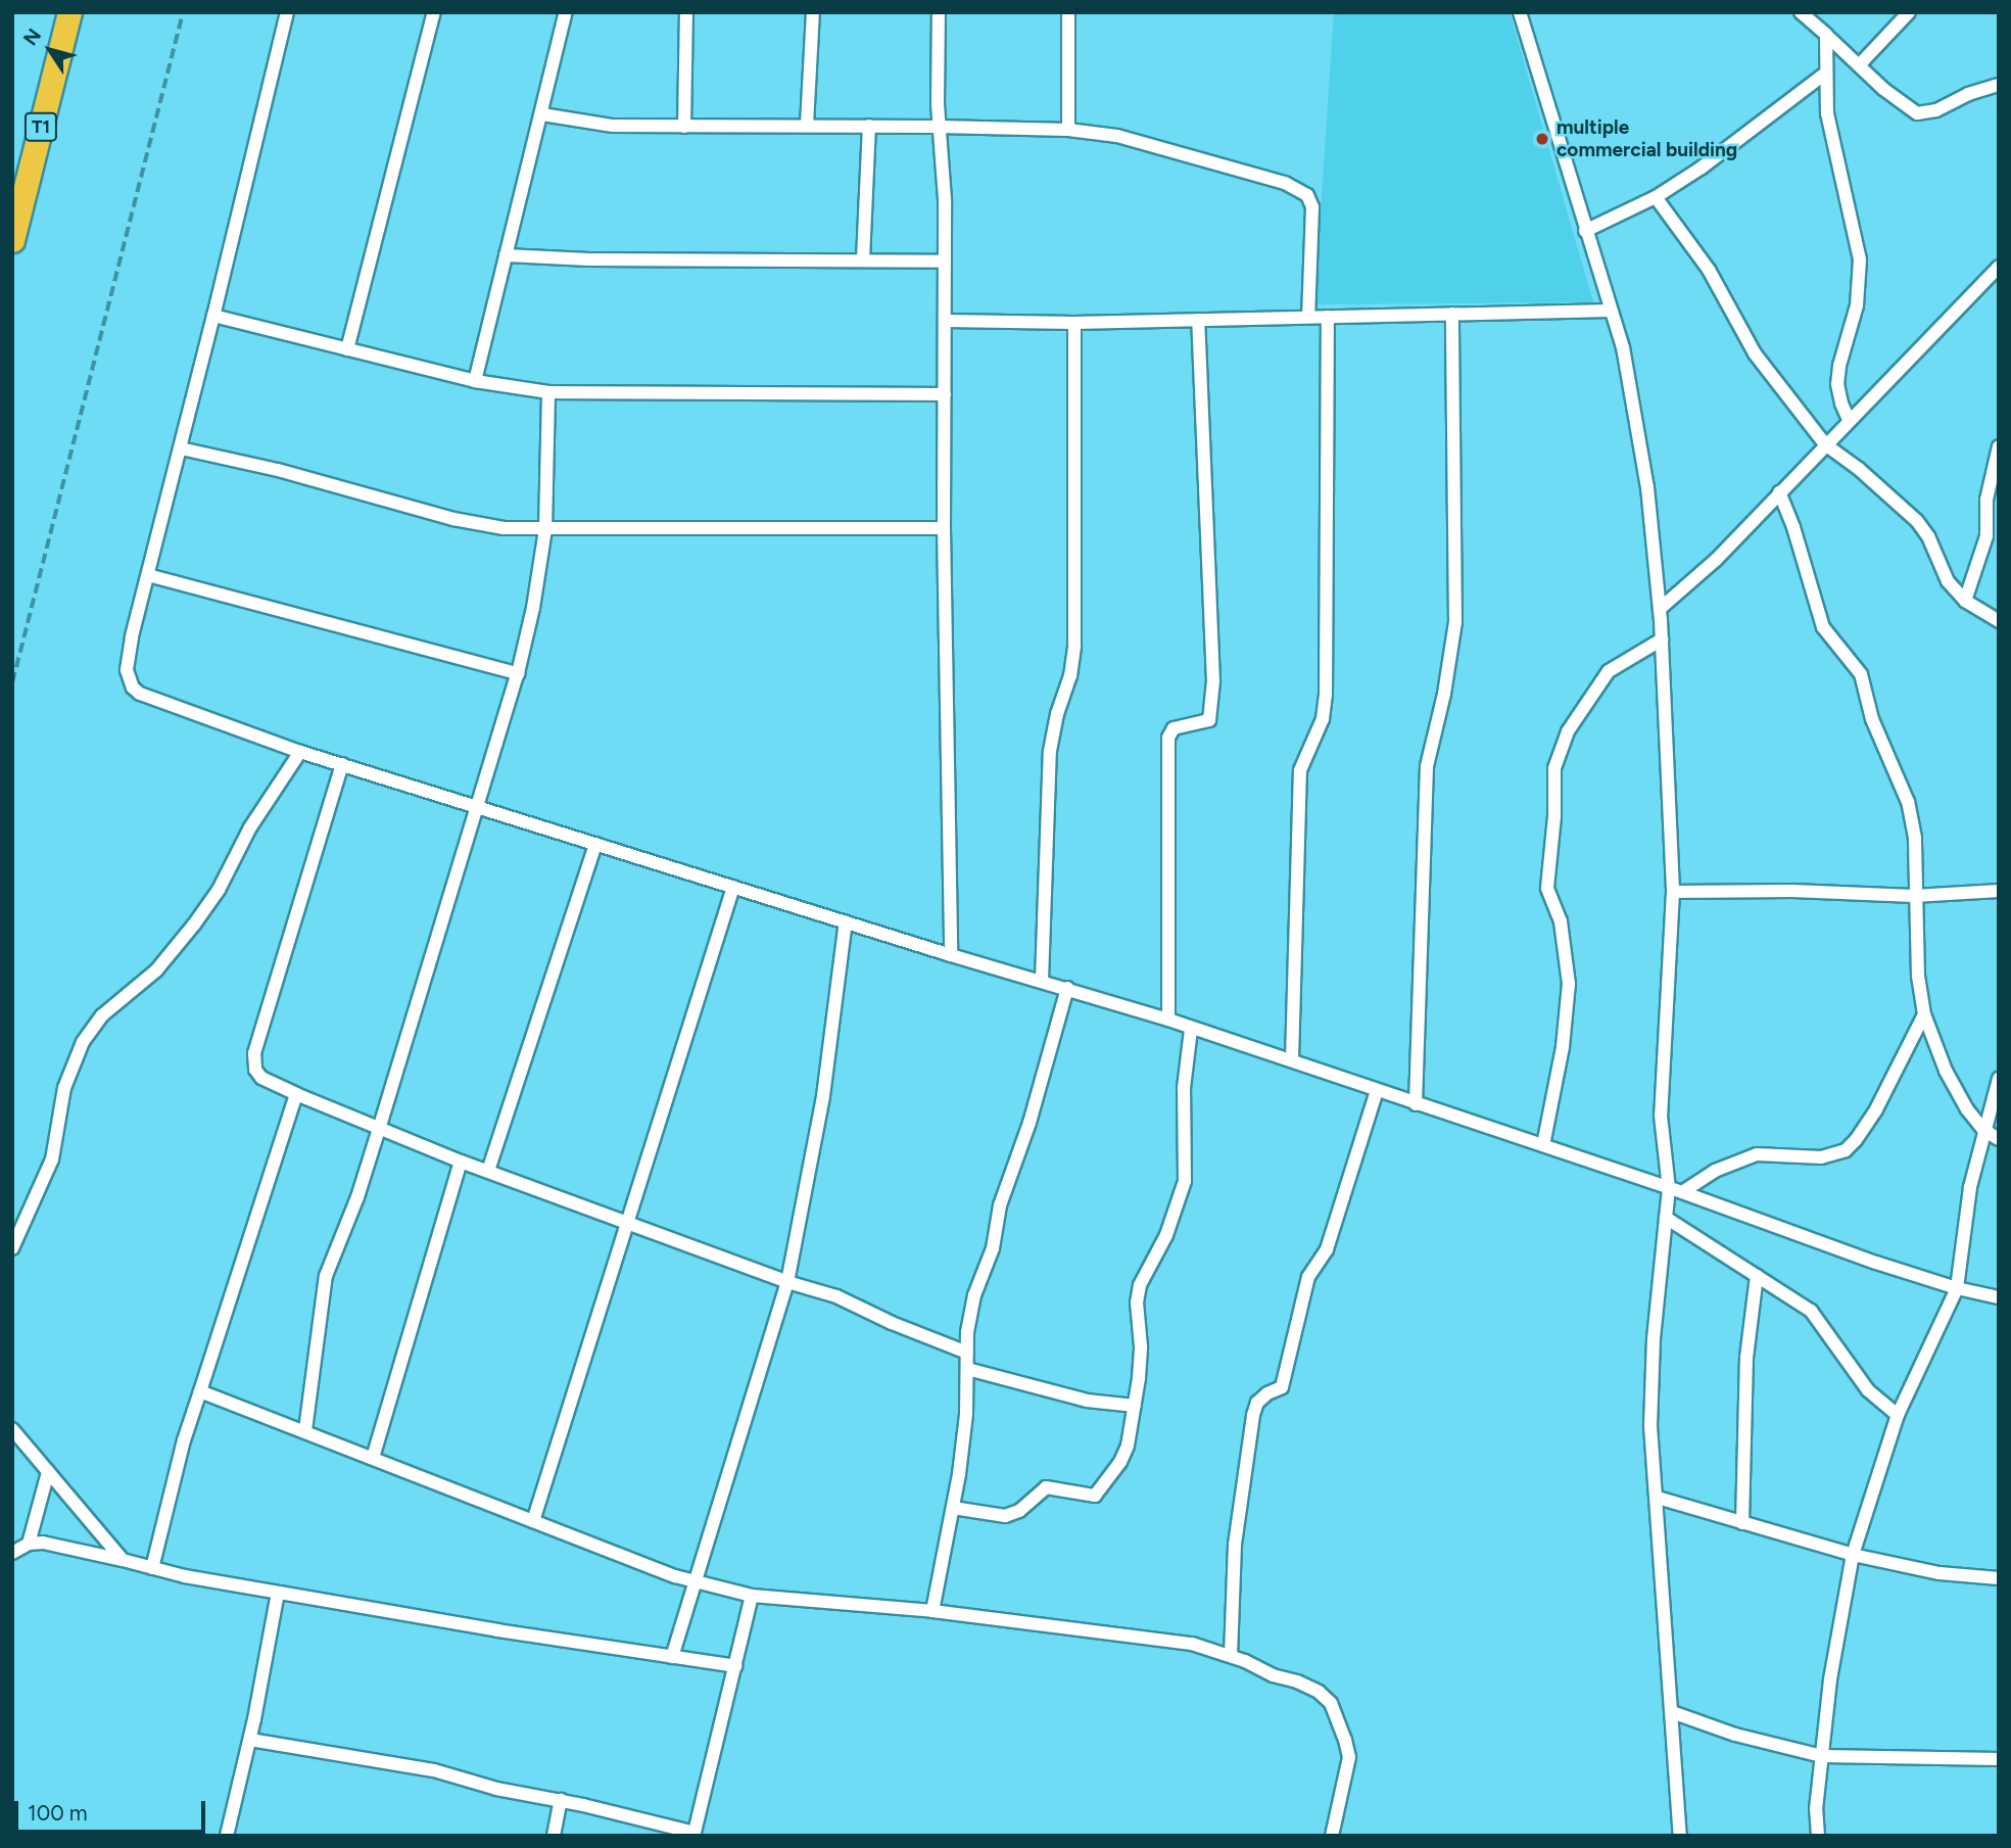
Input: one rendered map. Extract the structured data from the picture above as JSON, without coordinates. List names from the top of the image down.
{
  "streets": {
    "highway": ["T1"]
  },
  "places": ["multiple commercial building"],
  "scale_bar": "100 m",
  "north": "top left"
}
